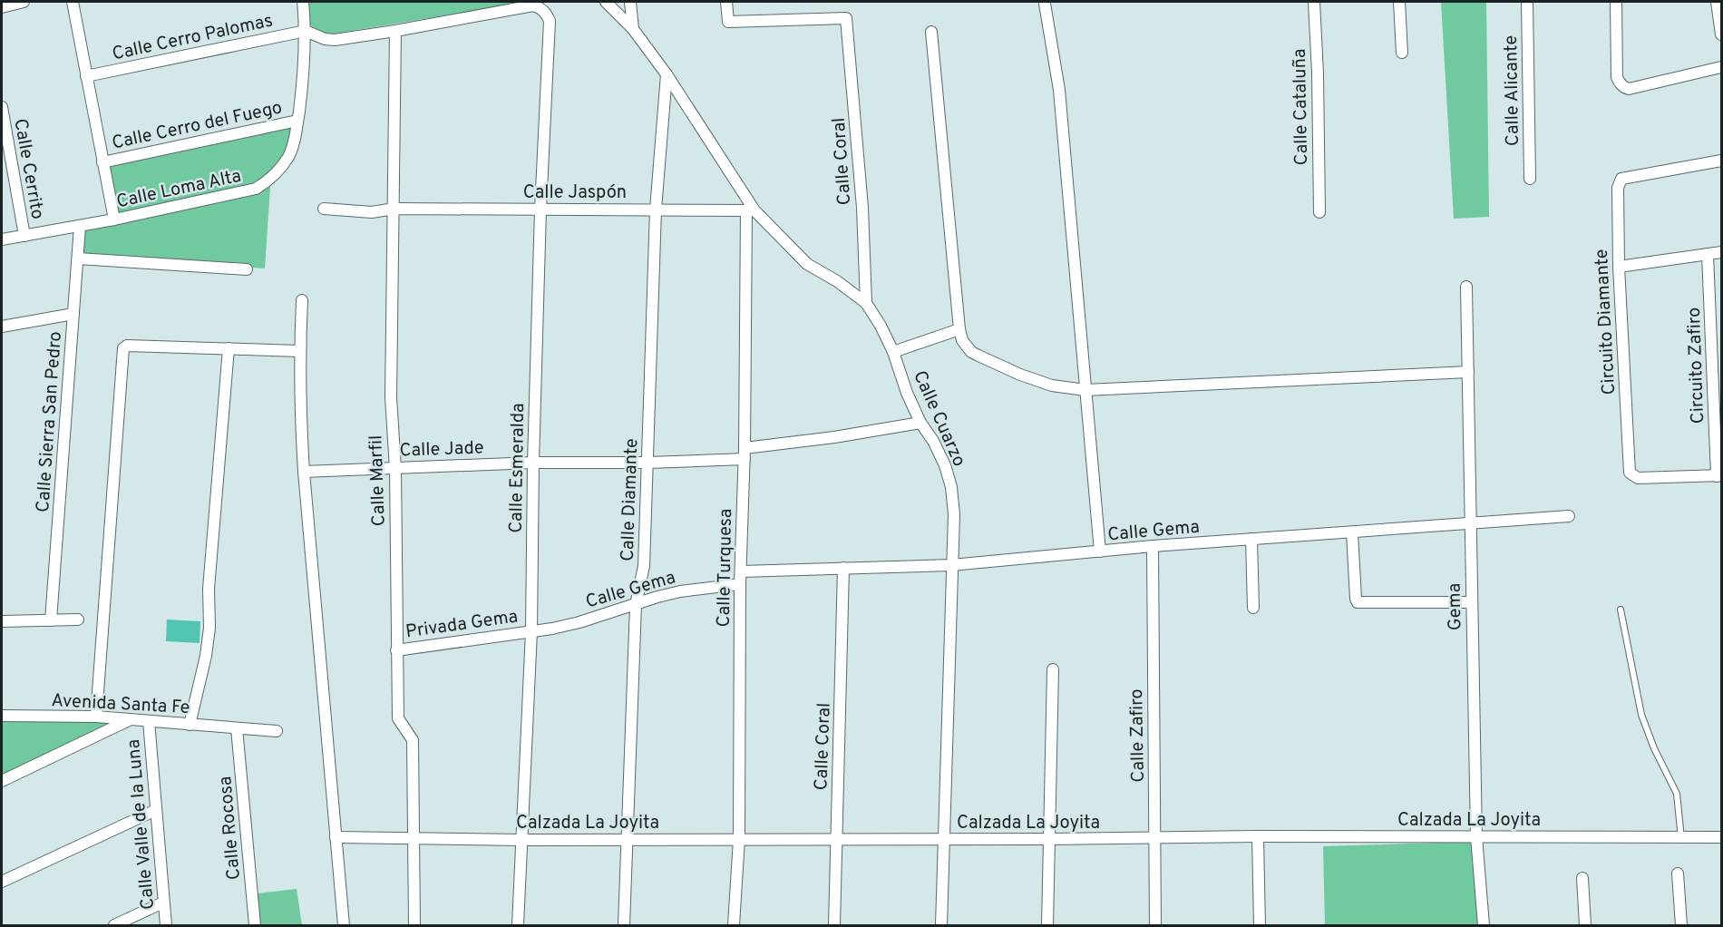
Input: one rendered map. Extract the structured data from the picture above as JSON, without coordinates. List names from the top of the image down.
{
  "streets": {
    "street": [
      "Calle Cerro Palomas",
      "Calle Alicante",
      "Calle Cataluña",
      "Calle Cerro del Fuego",
      "Calle Coral",
      "Calle Cerrito",
      "Calle Loma Alta",
      "Calle Jaspón",
      "Circuito Diamante",
      "Circuito Zafiro",
      "Calle Cuarzo",
      "Calle Sierra San Pedro",
      "Calle Jade",
      "Calle Esmeralda",
      "Calle Marfil",
      "Calle Diamante",
      "Calle Gema",
      "Calle Turquesa",
      "Gema",
      "Privada Gema",
      "Avenida Santa Fe",
      "Calle Zafiro",
      "Calzada La Joyita",
      "Calle Valle de la Luna",
      "Calle Rocosa"
    ]
  },
  "crossings": [
    ["Calle Cerro Palomas", "Calle Loma Alta"],
    ["Calle Cerro del Fuego", "Calle Loma Alta"],
    ["Calle Coral", "Calle Cuarzo"],
    ["Calle Coral", "Calle Gema"],
    ["Calle Coral", "Calzada La Joyita"],
    ["Calle Cerrito", "Calle Loma Alta"],
    ["Calle Loma Alta", "Calle Sierra San Pedro"],
    ["Calle Jaspón", "Calle Cuarzo"],
    ["Calle Jaspón", "Calle Esmeralda"],
    ["Calle Jaspón", "Calle Marfil"],
    ["Calle Jaspón", "Calle Diamante"],
    ["Calle Jaspón", "Calle Turquesa"],
    ["Circuito Diamante", "Circuito Zafiro"],
    ["Calle Cuarzo", "Calle Jade"],
    ["Calle Cuarzo", "Calle Diamante"],
    ["Calle Cuarzo", "Calle Gema"],
    ["Calle Cuarzo", "Calle Turquesa"],
    ["Calle Cuarzo", "Calzada La Joyita"],
    ["Calle Jade", "Calle Esmeralda"],
    ["Calle Jade", "Calle Marfil"],
    ["Calle Jade", "Calle Diamante"],
    ["Calle Jade", "Calle Turquesa"],
    ["Calle Esmeralda", "Calle Gema"],
    ["Calle Esmeralda", "Privada Gema"],
    ["Calle Esmeralda", "Calzada La Joyita"],
    ["Calle Marfil", "Privada Gema"],
    ["Calle Marfil", "Calzada La Joyita"],
    ["Calle Diamante", "Calle Gema"],
    ["Calle Diamante", "Calzada La Joyita"],
    ["Calle Gema", "Calle Turquesa"],
    ["Calle Gema", "Gema"],
    ["Calle Gema", "Privada Gema"],
    ["Calle Gema", "Calle Zafiro"],
    ["Calle Turquesa", "Calzada La Joyita"],
    ["Gema", "Calzada La Joyita"],
    ["Avenida Santa Fe", "Calle Valle de la Luna"],
    ["Avenida Santa Fe", "Calle Rocosa"],
    ["Calle Zafiro", "Calzada La Joyita"]
  ]
}
